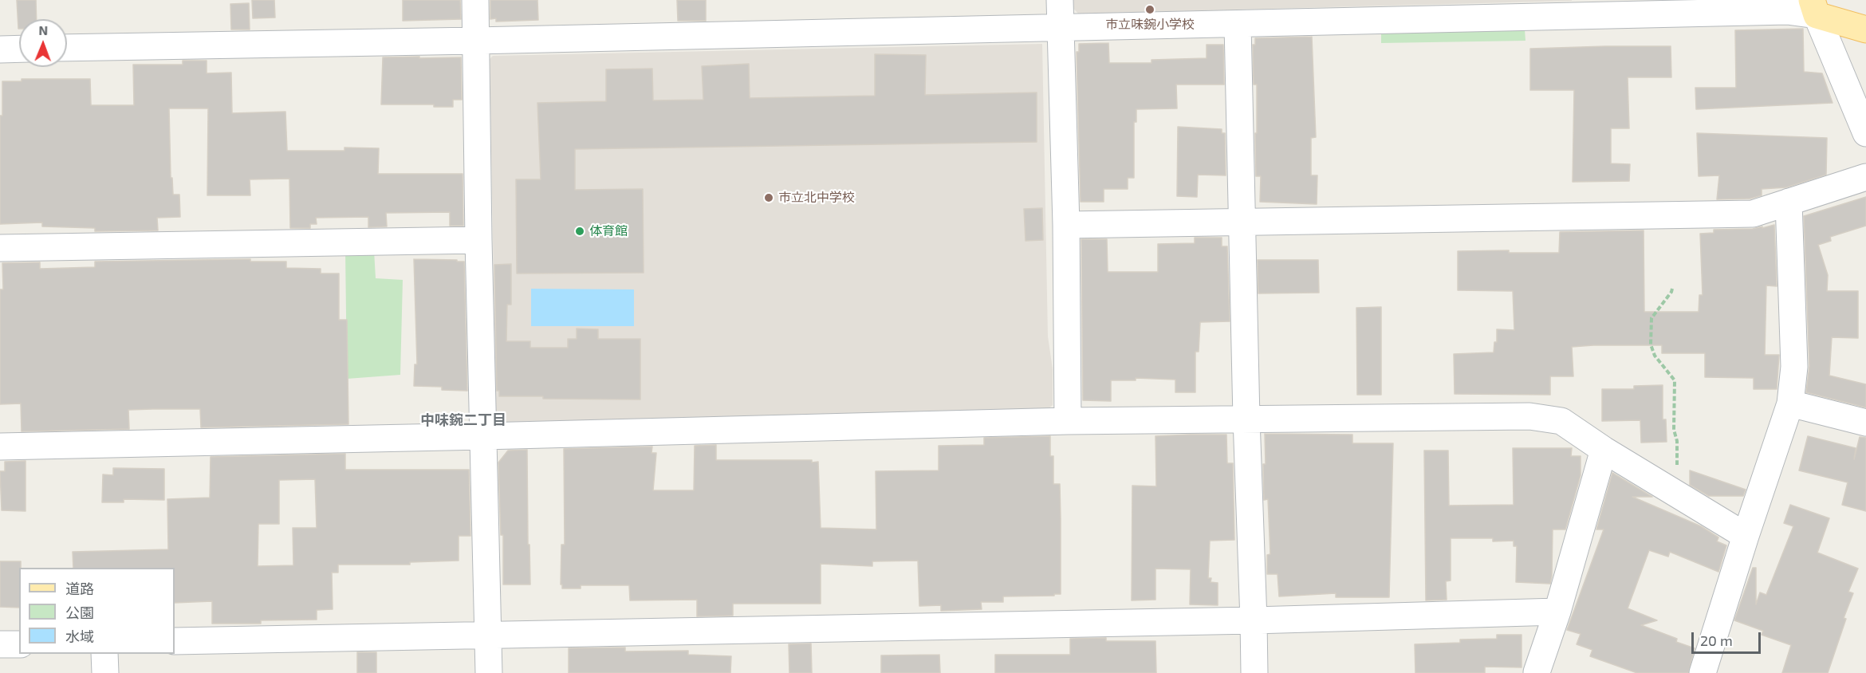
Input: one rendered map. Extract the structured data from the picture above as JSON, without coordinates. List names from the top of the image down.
{
  "districts": ["中味鋺二丁目"],
  "places": ["市立味鋺小学校", "市立北中学校", "体育館"],
  "legend": ["道路", "公園", "水域"],
  "scale_bar": "20 m",
  "north": "top"
}
